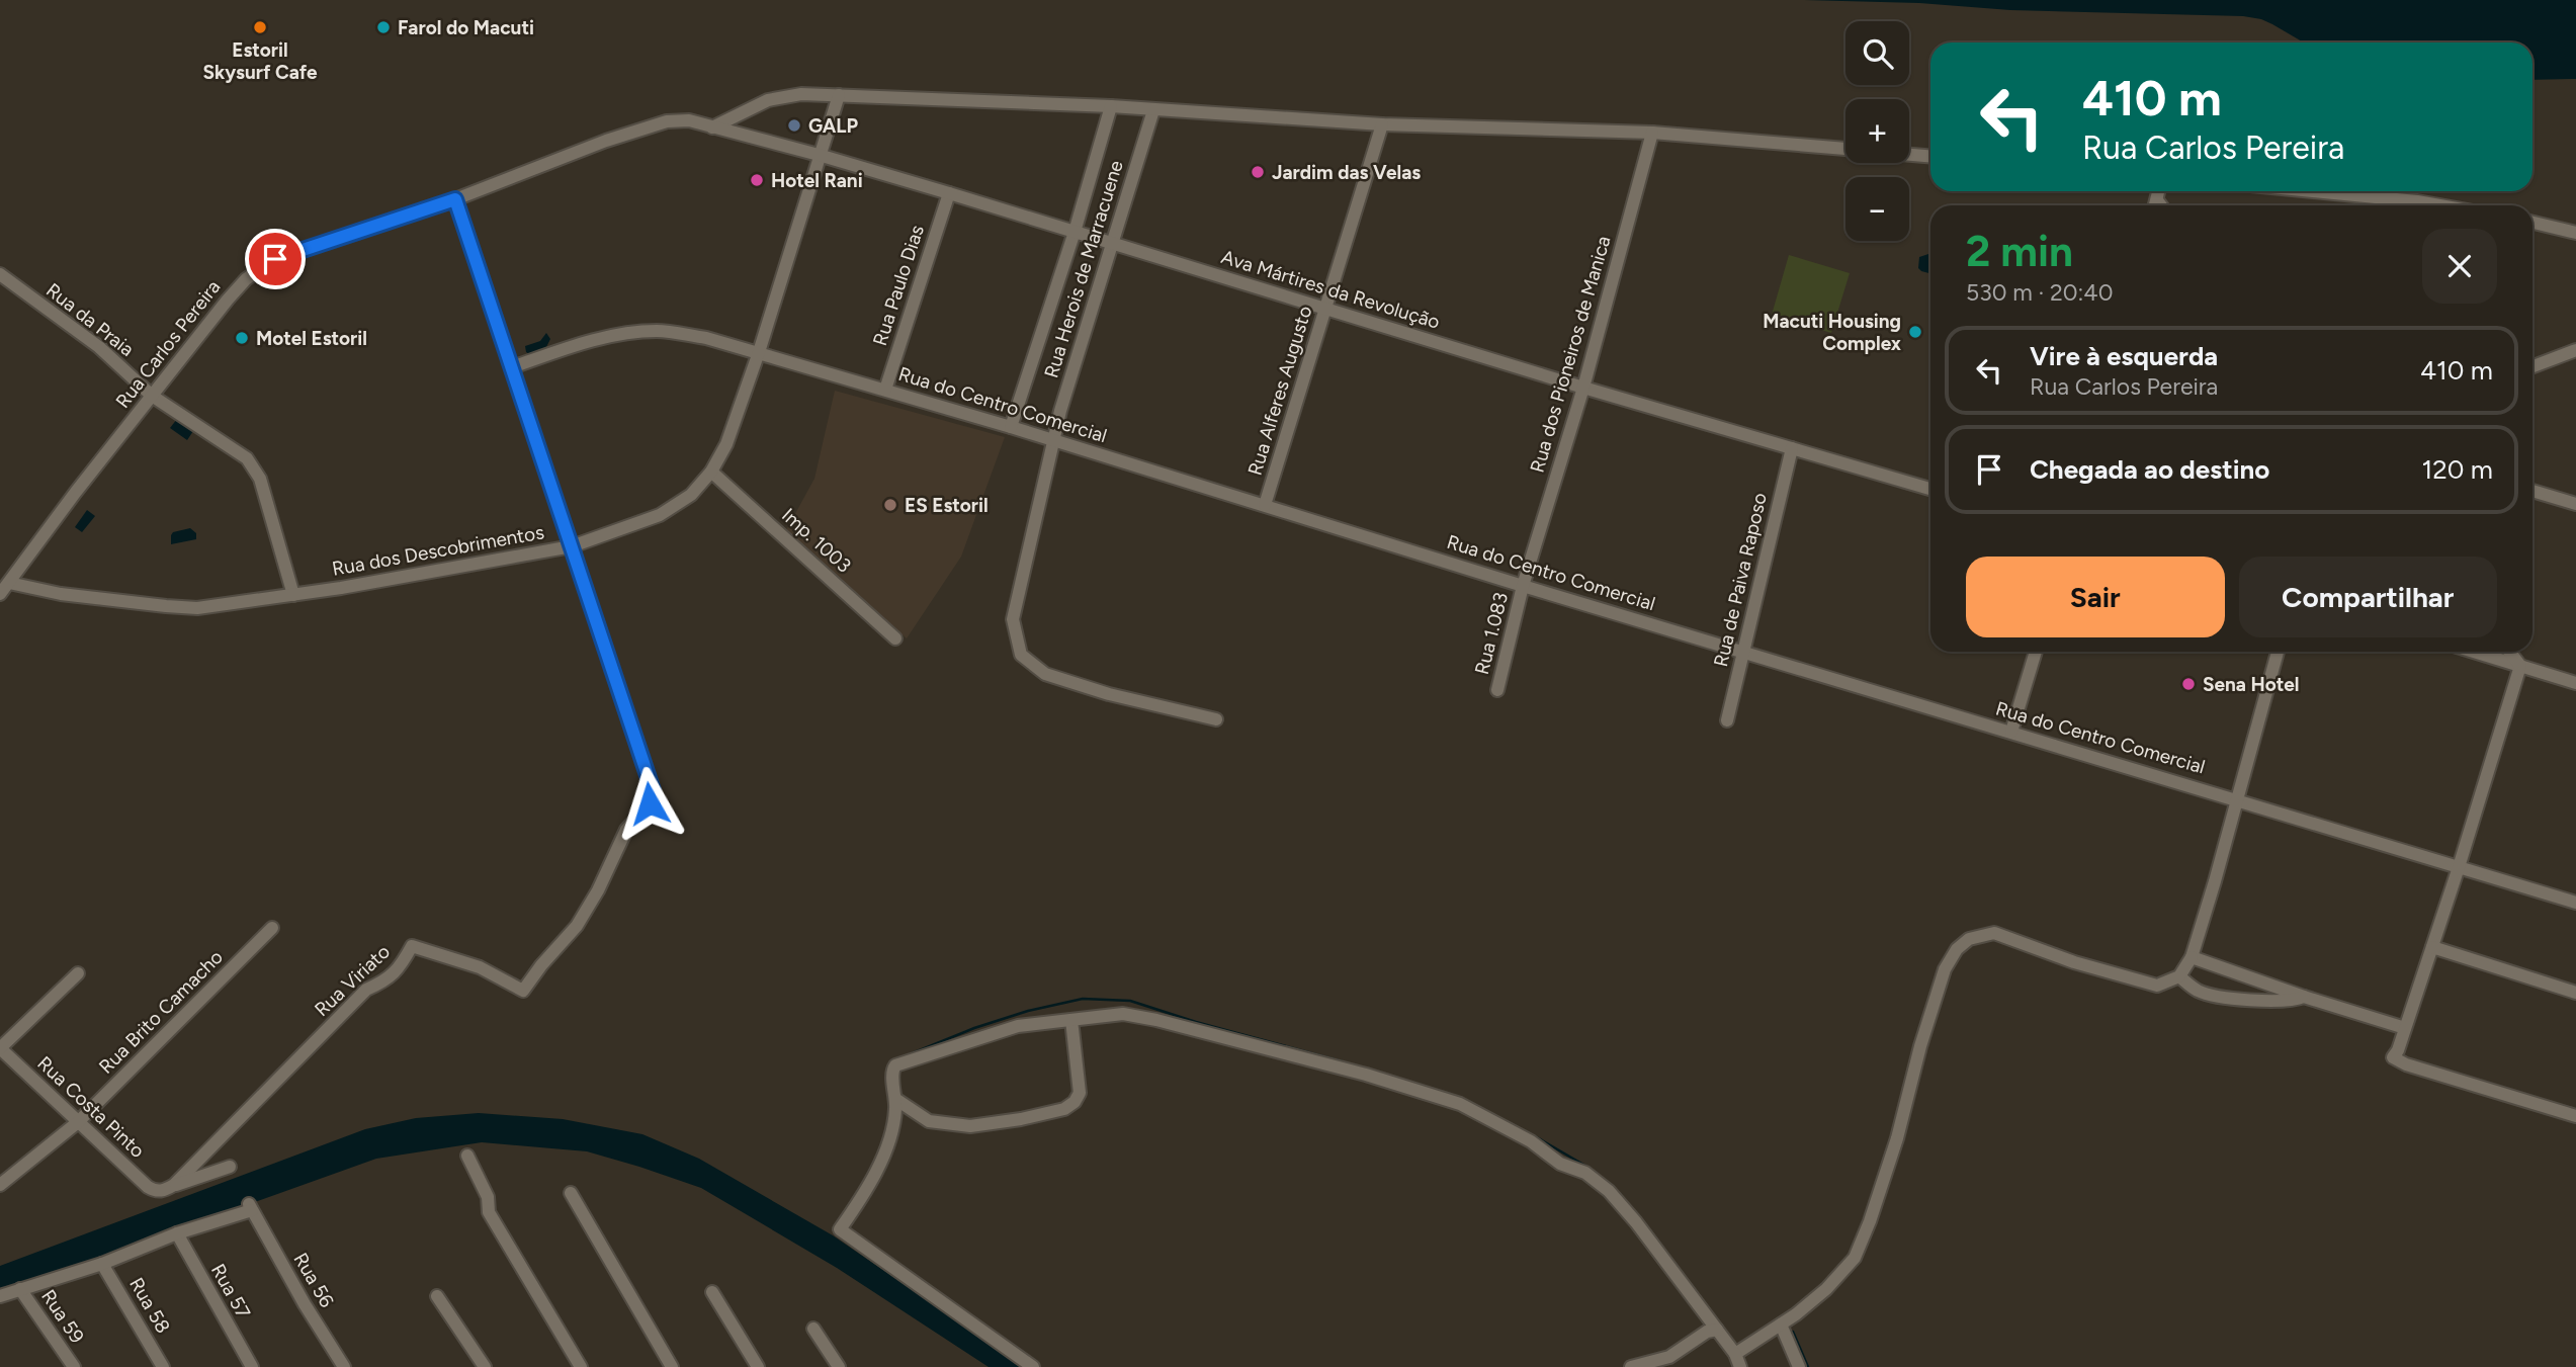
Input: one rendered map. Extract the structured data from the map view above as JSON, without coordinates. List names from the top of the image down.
{
  "streets": {
    "street": [
      "Rua Herois de Marracuene",
      "Rua Paulo Dias",
      "Ava Mártires da Revolução",
      "Rua da Praia",
      "Rua Carlos Pereira",
      "Rua dos Pioneiros de Manica",
      "Rua Alferes Augusto",
      "Rua do Centro Comercial",
      "Imp. 1003",
      "Rua dos Descobrimentos",
      "Rua de Paiva Raposo",
      "Rua 1.083",
      "Rua Viriato",
      "Rua Brito Camacho",
      "Rua Costa Pinto",
      "Rua 56",
      "Rua 57",
      "Rua 58",
      "Rua 59"
    ]
  },
  "crossings": [
    ["Rua Herois de Marracuene", "Ava Mártires da Revolução"],
    ["Rua Herois de Marracuene", "Rua do Centro Comercial"],
    ["Rua Paulo Dias", "Ava Mártires da Revolução"],
    ["Rua Paulo Dias", "Rua do Centro Comercial"],
    ["Ava Mártires da Revolução", "Rua Carlos Pereira"],
    ["Ava Mártires da Revolução", "Rua dos Pioneiros de Manica"],
    ["Ava Mártires da Revolução", "Rua Alferes Augusto"],
    ["Ava Mártires da Revolução", "Rua dos Descobrimentos"],
    ["Ava Mártires da Revolução", "Rua de Paiva Raposo"],
    ["Rua da Praia", "Rua Carlos Pereira"],
    ["Rua da Praia", "Rua dos Descobrimentos"],
    ["Rua Carlos Pereira", "Rua dos Descobrimentos"],
    ["Rua dos Pioneiros de Manica", "Rua do Centro Comercial"],
    ["Rua dos Pioneiros de Manica", "Rua 1.083"],
    ["Rua Alferes Augusto", "Rua do Centro Comercial"],
    ["Rua do Centro Comercial", "Rua dos Descobrimentos"],
    ["Rua do Centro Comercial", "Rua de Paiva Raposo"],
    ["Rua do Centro Comercial", "Rua 1.083"],
    ["Imp. 1003", "Rua dos Descobrimentos"],
    ["Rua dos Descobrimentos", "Rua Viriato"],
    ["Rua Viriato", "Rua Costa Pinto"],
    ["Rua Brito Camacho", "Rua Costa Pinto"],
    ["Rua 56", "Rua 57"]
  ],
  "places": [
    "Estoril Skysurf Cafe",
    "Farol do Macuti",
    "GALP",
    "Jardim das Velas",
    "Hotel Rani",
    "Macuti Housing Complex",
    "Motel Estoril",
    "ES Estoril",
    "Sena Hotel"
  ],
  "page": {
    "map_buttons": ["+", "−"],
    "turn": ["410 m", "Rua Carlos Pereira"],
    "heading": ["2 min", "530 m · 20:40"],
    "list": [
      {
        "name": "Vire à esquerda",
        "note": "Rua Carlos Pereira",
        "value": "410 m"
      },
      {
        "name": "Chegada ao destino",
        "value": "120 m"
      }
    ],
    "buttons": ["Sair", "Compartilhar"]
  }
}
